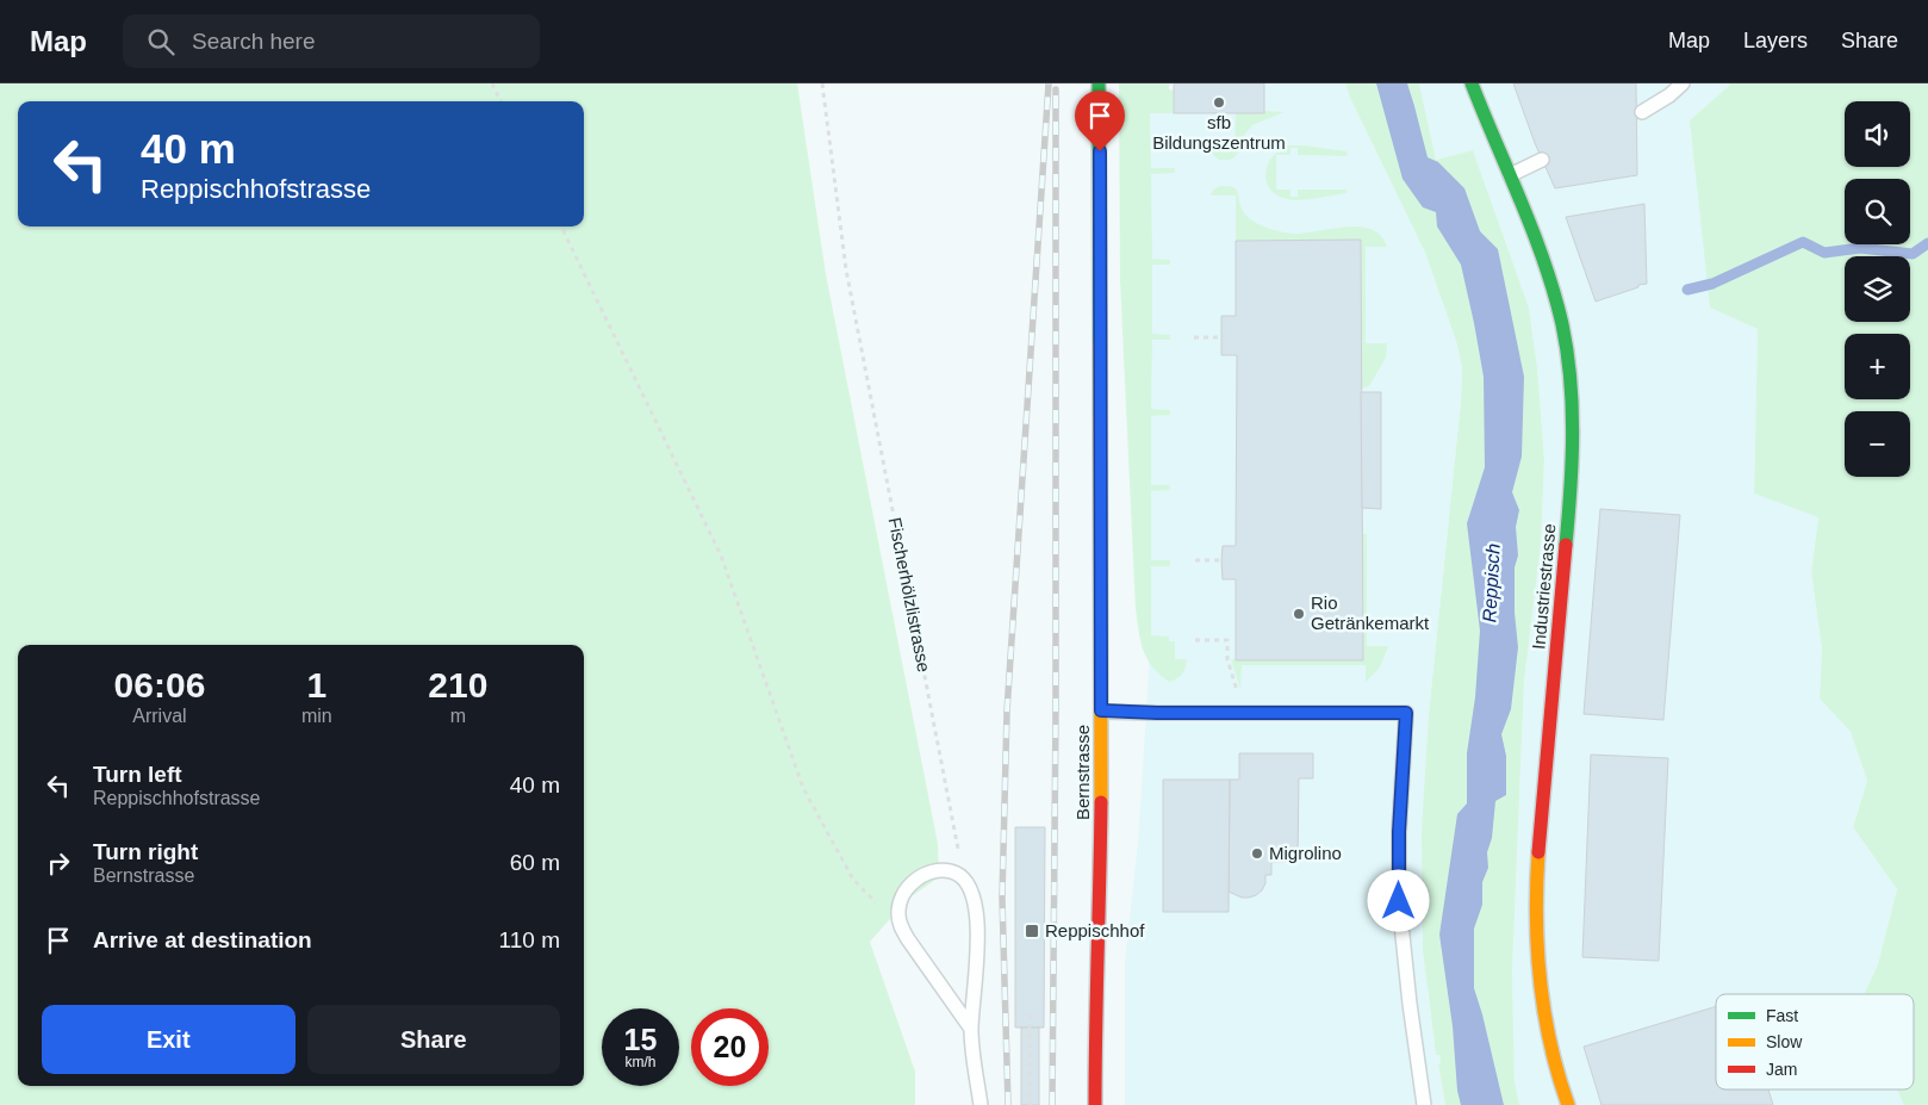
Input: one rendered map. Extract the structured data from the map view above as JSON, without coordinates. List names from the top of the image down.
{
  "streets": {
    "street": ["Industriestrasse", "Bernstrasse"],
    "path": ["Fischerhölzlistrasse"]
  },
  "water": ["Reppisch"],
  "places": {
    "other": ["sfb Bildungszentrum", "Rio Getränkemarkt", "Migrolino"],
    "transit": ["Reppischhof"]
  },
  "legend": ["Fast", "Slow", "Jam"],
  "page": {
    "header": "Map",
    "search": "Search here",
    "nav": ["Map", "Layers", "Share"],
    "map_buttons": ["+", "−"],
    "turn": ["40 m", "Reppischhofstrasse"],
    "eta": [
      "06:06",
      "Arrival",
      "1",
      "min",
      "210",
      "m"
    ],
    "list": [
      {
        "name": "Turn left",
        "note": "Reppischhofstrasse",
        "value": "40 m"
      },
      {
        "name": "Turn right",
        "note": "Bernstrasse",
        "value": "60 m"
      },
      {
        "name": "Arrive at destination",
        "value": "110 m"
      }
    ],
    "buttons": ["Exit", "Share"],
    "speed": "15 km/h",
    "limit": "20"
  }
}
